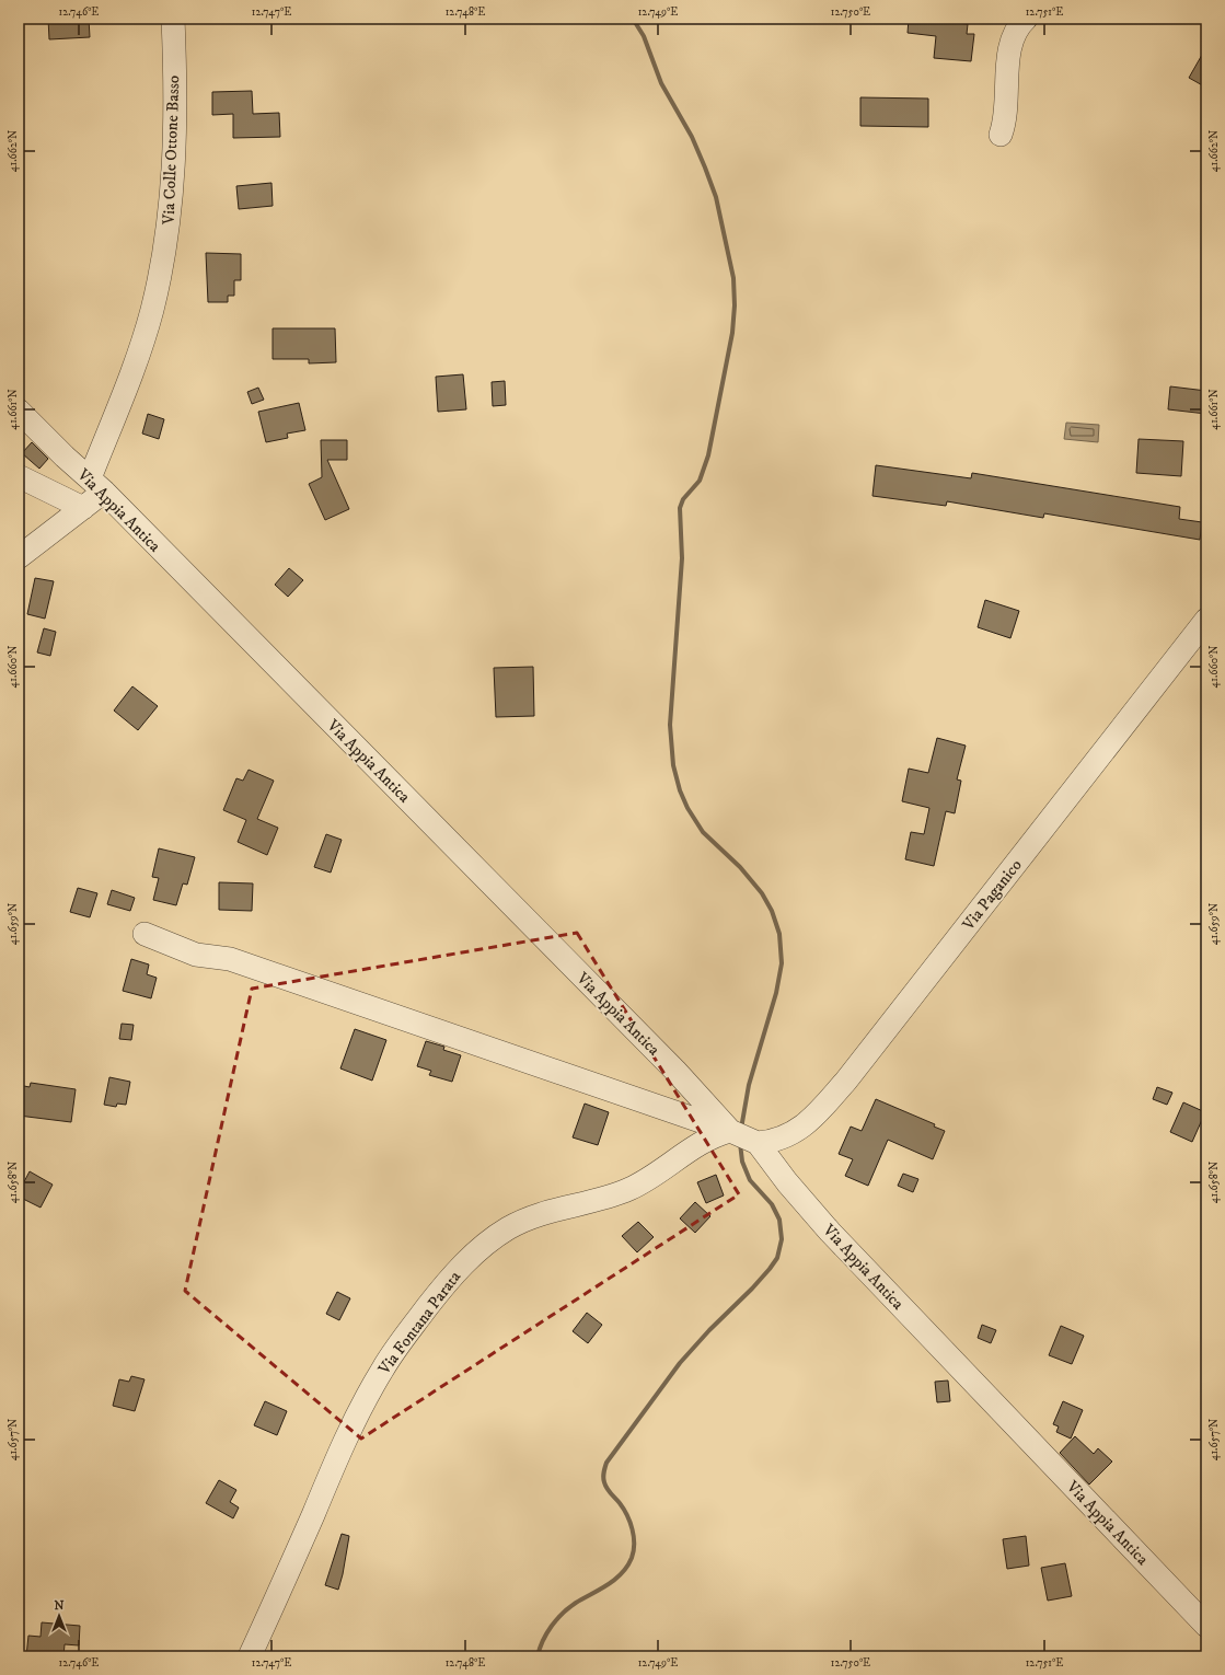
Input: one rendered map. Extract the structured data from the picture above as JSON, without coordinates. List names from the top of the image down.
{
  "streets": {
    "street": [
      "Via Colle Ottone Basso",
      "Via Appia Antica",
      "Via Paganico",
      "Via Fontana Parata"
    ]
  },
  "crossings": [
    ["Via Colle Ottone Basso", "Via Appia Antica"],
    ["Via Appia Antica", "Via Paganico"],
    ["Via Appia Antica", "Via Fontana Parata"]
  ],
  "north": "top",
  "coordinates": [
    "12.746°E",
    "12.747°E",
    "12.748°E",
    "12.749°E",
    "12.750°E",
    "12.751°E",
    "41.662°N",
    "41.661°N",
    "41.660°N",
    "41.659°N",
    "41.658°N",
    "41.657°N"
  ]
}
